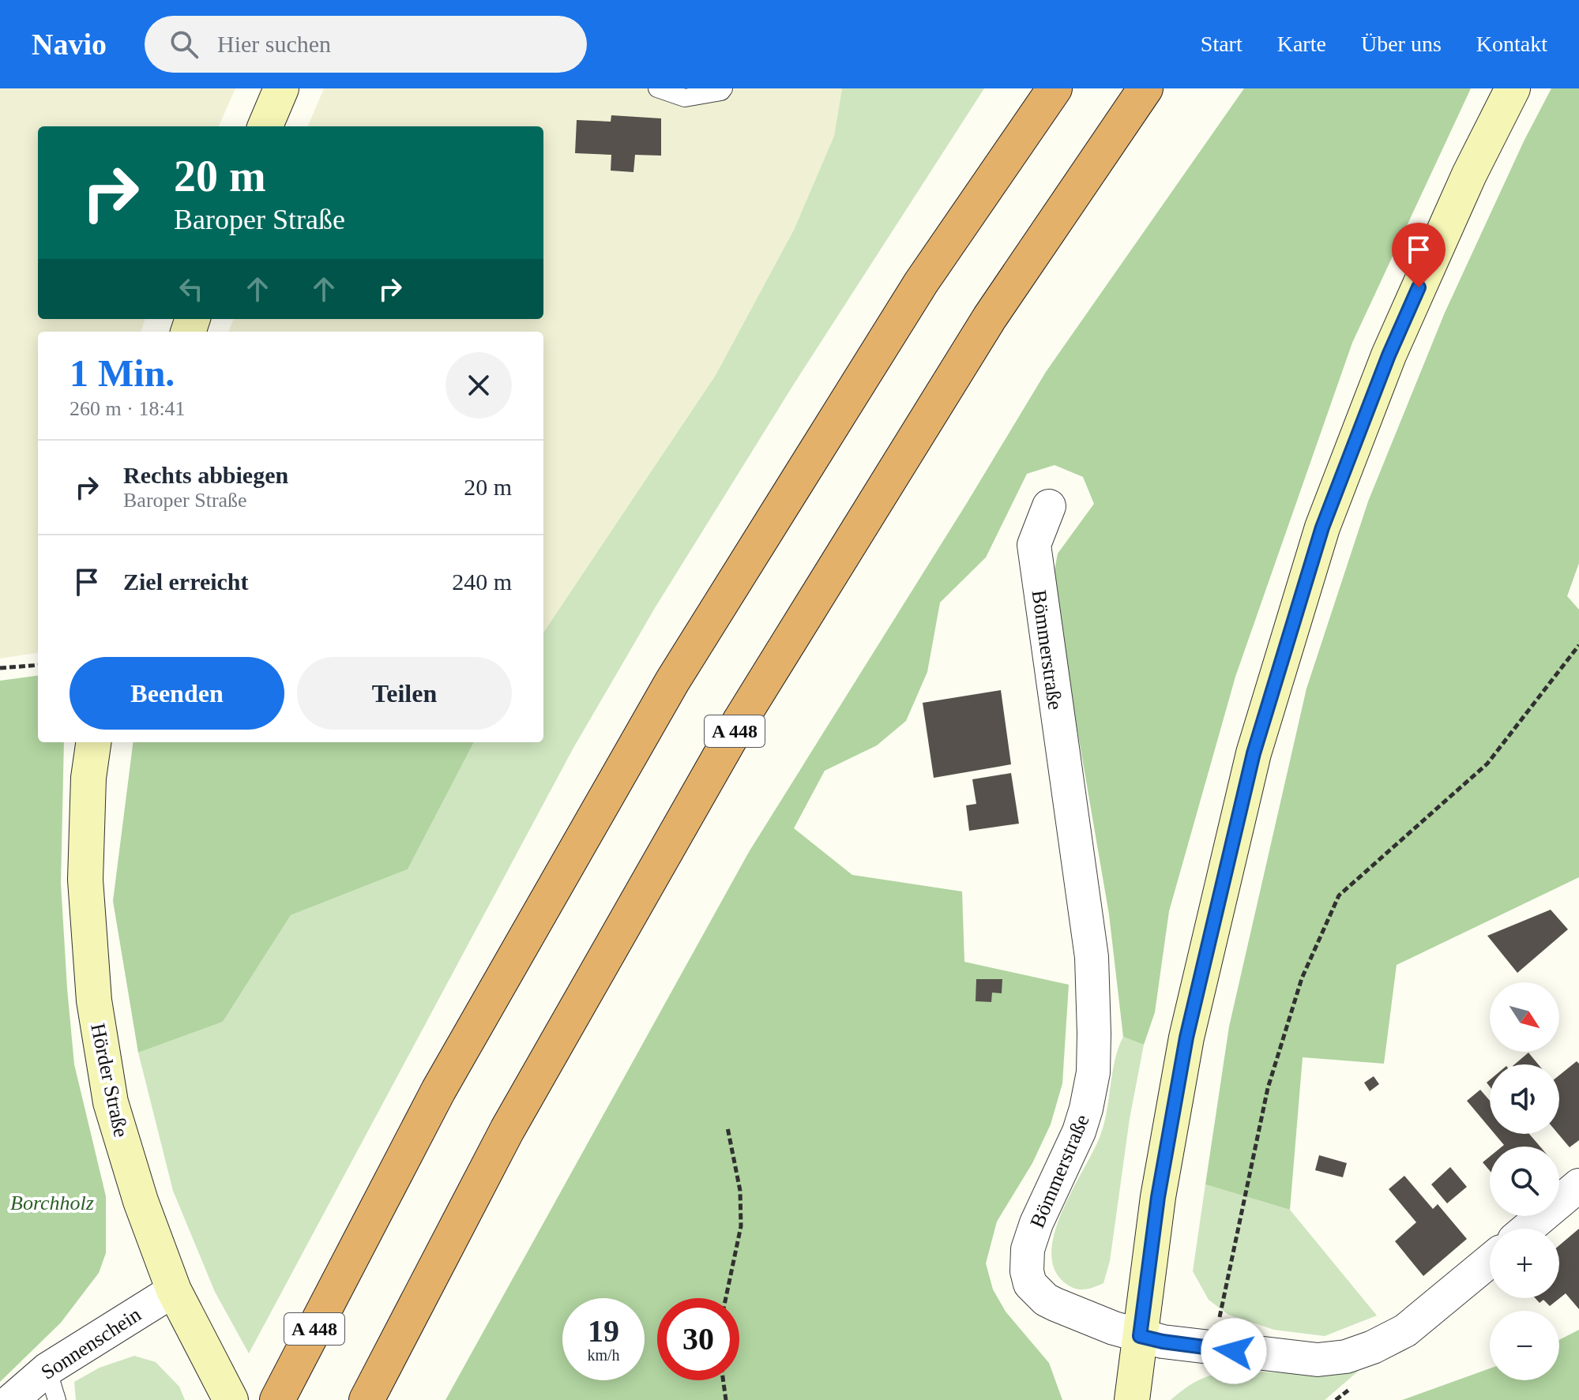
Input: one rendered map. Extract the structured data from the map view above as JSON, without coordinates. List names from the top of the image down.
{
  "streets": {
    "highway": ["A 448"],
    "main road": ["Hörder Straße"],
    "street": ["Bömmerstraße", "Sonnenschein"]
  },
  "crossings": [
    ["Hörder Straße", "Sonnenschein"]
  ],
  "parks": ["Borchholz"],
  "north": "bottom right",
  "page": {
    "header": "Navio",
    "search": "Hier suchen",
    "nav": [
      "Start",
      "Karte",
      "Über uns",
      "Kontakt"
    ],
    "turn": ["20 m", "Baroper Straße"],
    "heading": ["1 Min.", "260 m · 18:41"],
    "list": [
      {
        "name": "Rechts abbiegen",
        "note": "Baroper Straße",
        "value": "20 m"
      },
      {
        "name": "Ziel erreicht",
        "value": "240 m"
      }
    ],
    "buttons": ["Beenden", "Teilen"],
    "map_buttons": ["+", "−"],
    "speed": "19 km/h",
    "limit": "30"
  }
}
